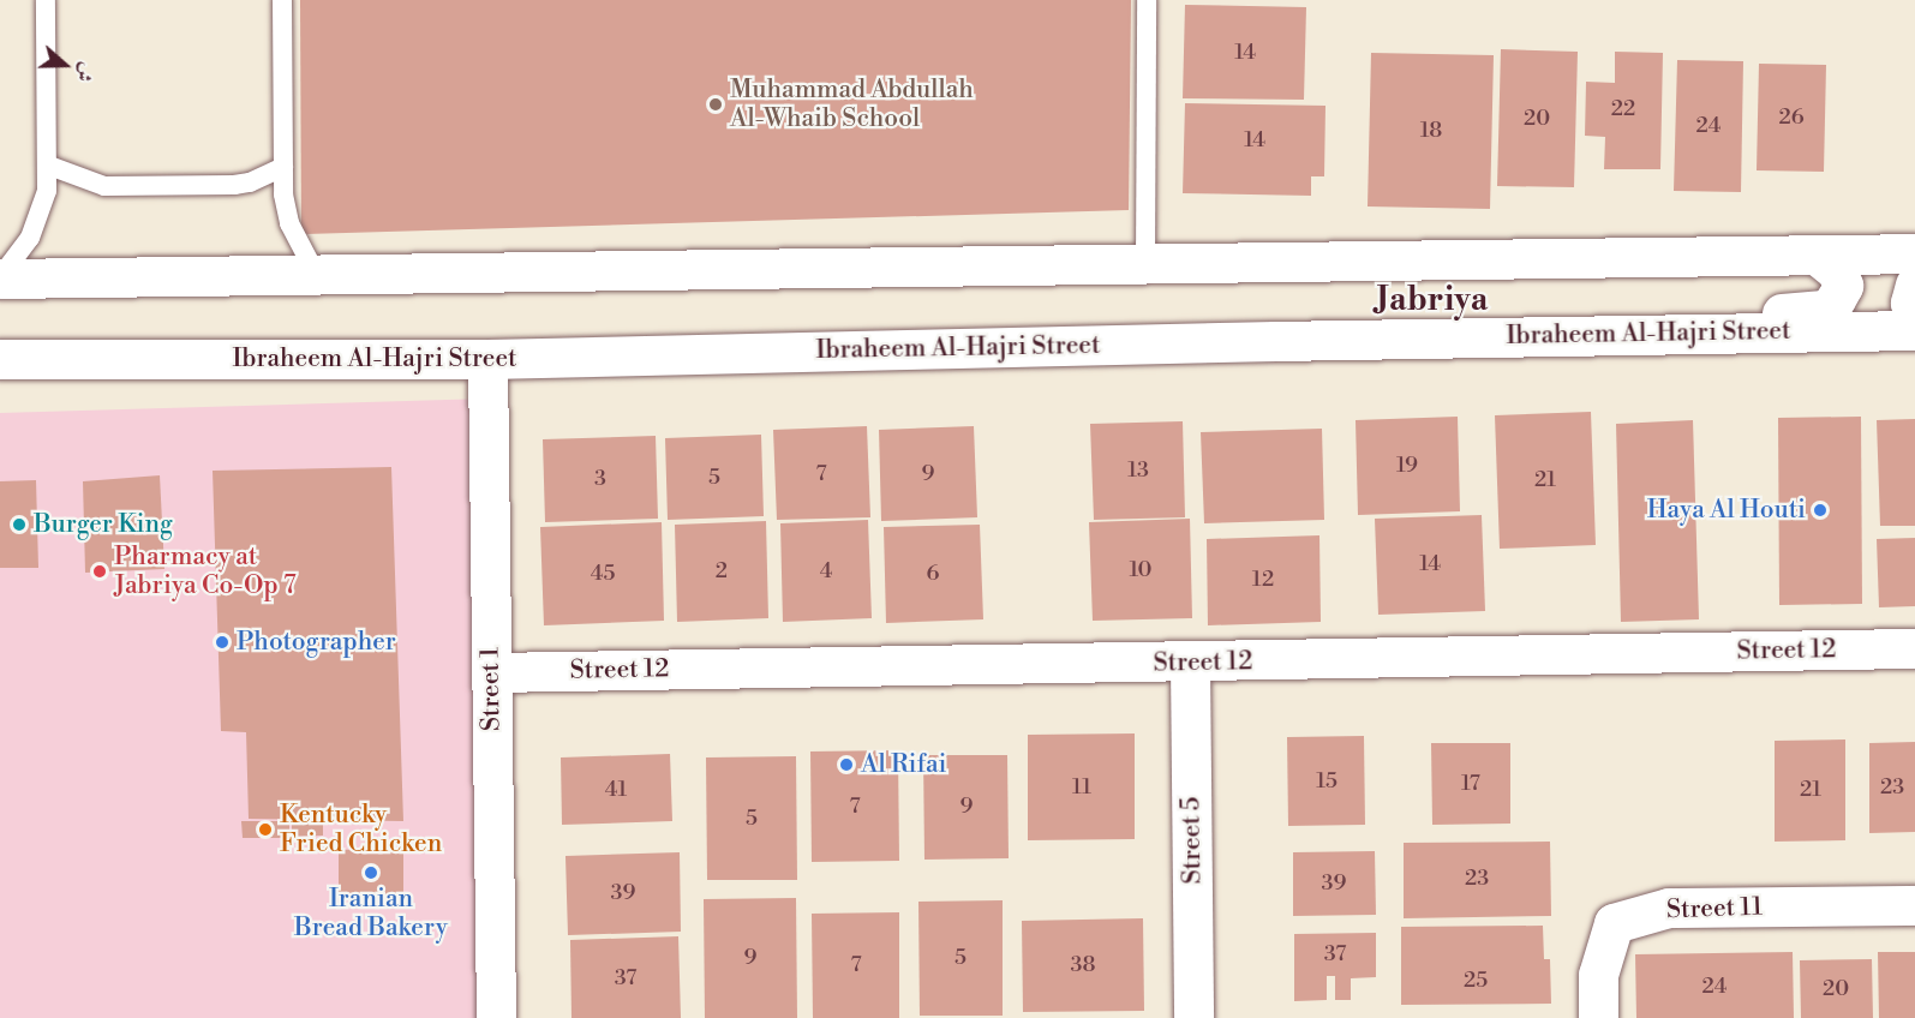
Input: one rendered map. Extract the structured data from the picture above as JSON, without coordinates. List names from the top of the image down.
{
  "streets": {
    "main road": [
      "Ibraheem Al-Hajri Street",
      "Street 12",
      "Street 1",
      "Street 5",
      "Street 11"
    ]
  },
  "crossings": [
    ["Ibraheem Al-Hajri Street", "Street 1"],
    ["Street 12", "Street 1"],
    ["Street 12", "Street 5"]
  ],
  "districts": ["Jabriya"],
  "places": [
    "Muhammad Abdullah Al-Whaib School",
    "Haya Al Houti",
    "Burger King",
    "Pharmacy at Jabriya Co-Op 7",
    "Photographer",
    "Al Rifai",
    "Kentucky Fried Chicken",
    "Iranian Bread Bakery"
  ],
  "house_numbers": [
    "14",
    "22",
    "26",
    "20",
    "24",
    "18",
    "14",
    "19",
    "13",
    "7",
    "9",
    "5",
    "3",
    "21",
    "14",
    "10",
    "2",
    "4",
    "45",
    "6",
    "12",
    "15",
    "17",
    "11",
    "23",
    "41",
    "21",
    "7",
    "9",
    "5",
    "23",
    "39",
    "39",
    "37",
    "9",
    "5",
    "7",
    "38",
    "37",
    "25",
    "24",
    "20"
  ],
  "north": "right"
}
